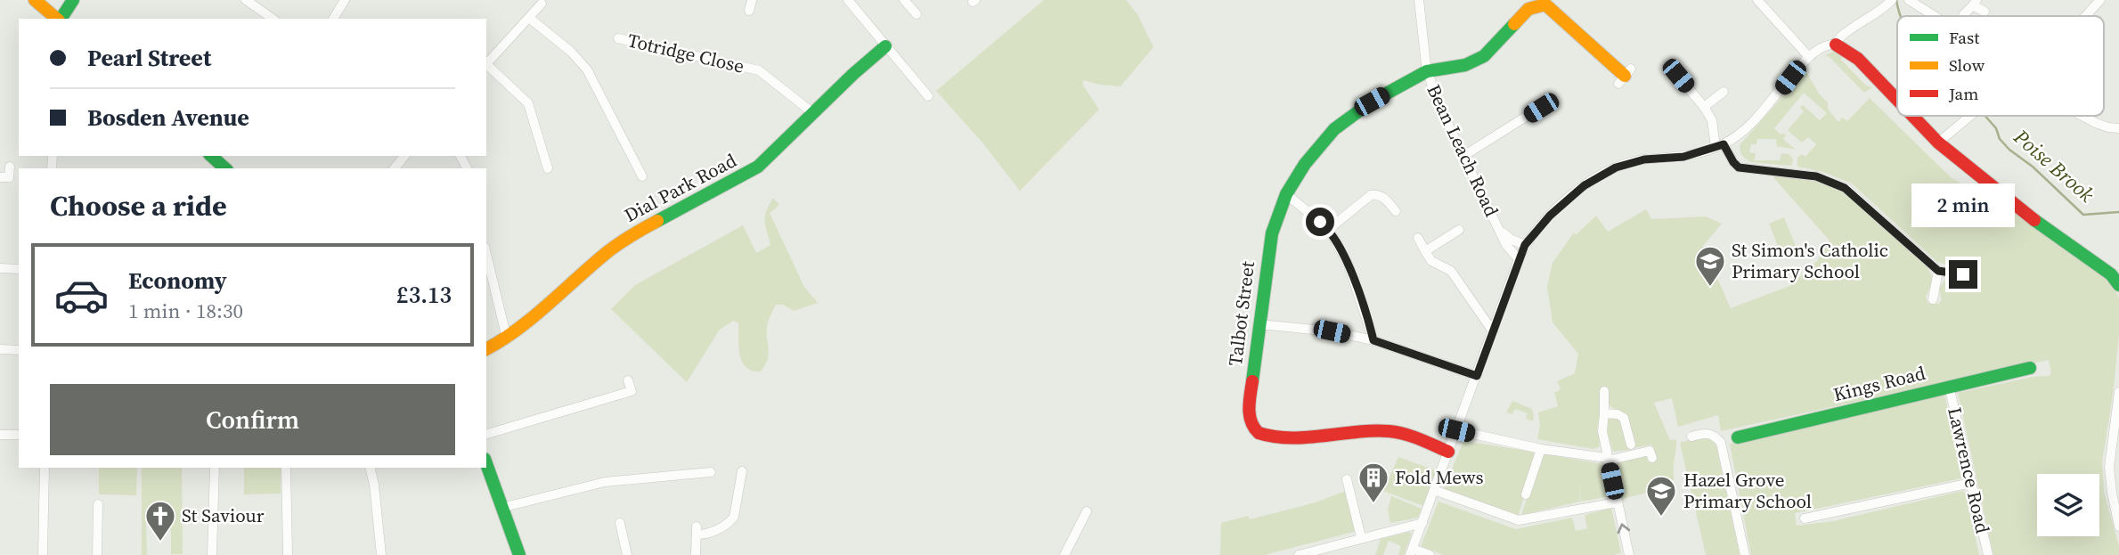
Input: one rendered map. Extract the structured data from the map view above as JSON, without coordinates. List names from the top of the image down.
{
  "streets": {
    "street": [
      "Totridge Close",
      "Bean Leach Road",
      "Dial Park Road",
      "Talbot Street",
      "Kings Road",
      "Lawrence Road"
    ]
  },
  "crossings": [
    ["Totridge Close", "Dial Park Road"],
    ["Bean Leach Road", "Talbot Street"],
    ["Kings Road", "Lawrence Road"]
  ],
  "water": ["Poise Brook"],
  "places": {
    "school or university": ["St Simon's Catholic Primary School", "Hazel Grove Primary School"],
    "building": ["Fold Mews"],
    "church": ["St Saviour"]
  },
  "legend": ["Fast", "Slow", "Jam"],
  "page": {
    "banner": ["Pearl Street", "Bosden Avenue"],
    "heading": "Choose a ride",
    "bubble": "2 min",
    "list": [
      {
        "name": "Economy",
        "note": "1 min · 18:30",
        "value": "£3.13"
      }
    ],
    "buttons": "Confirm"
  }
}
